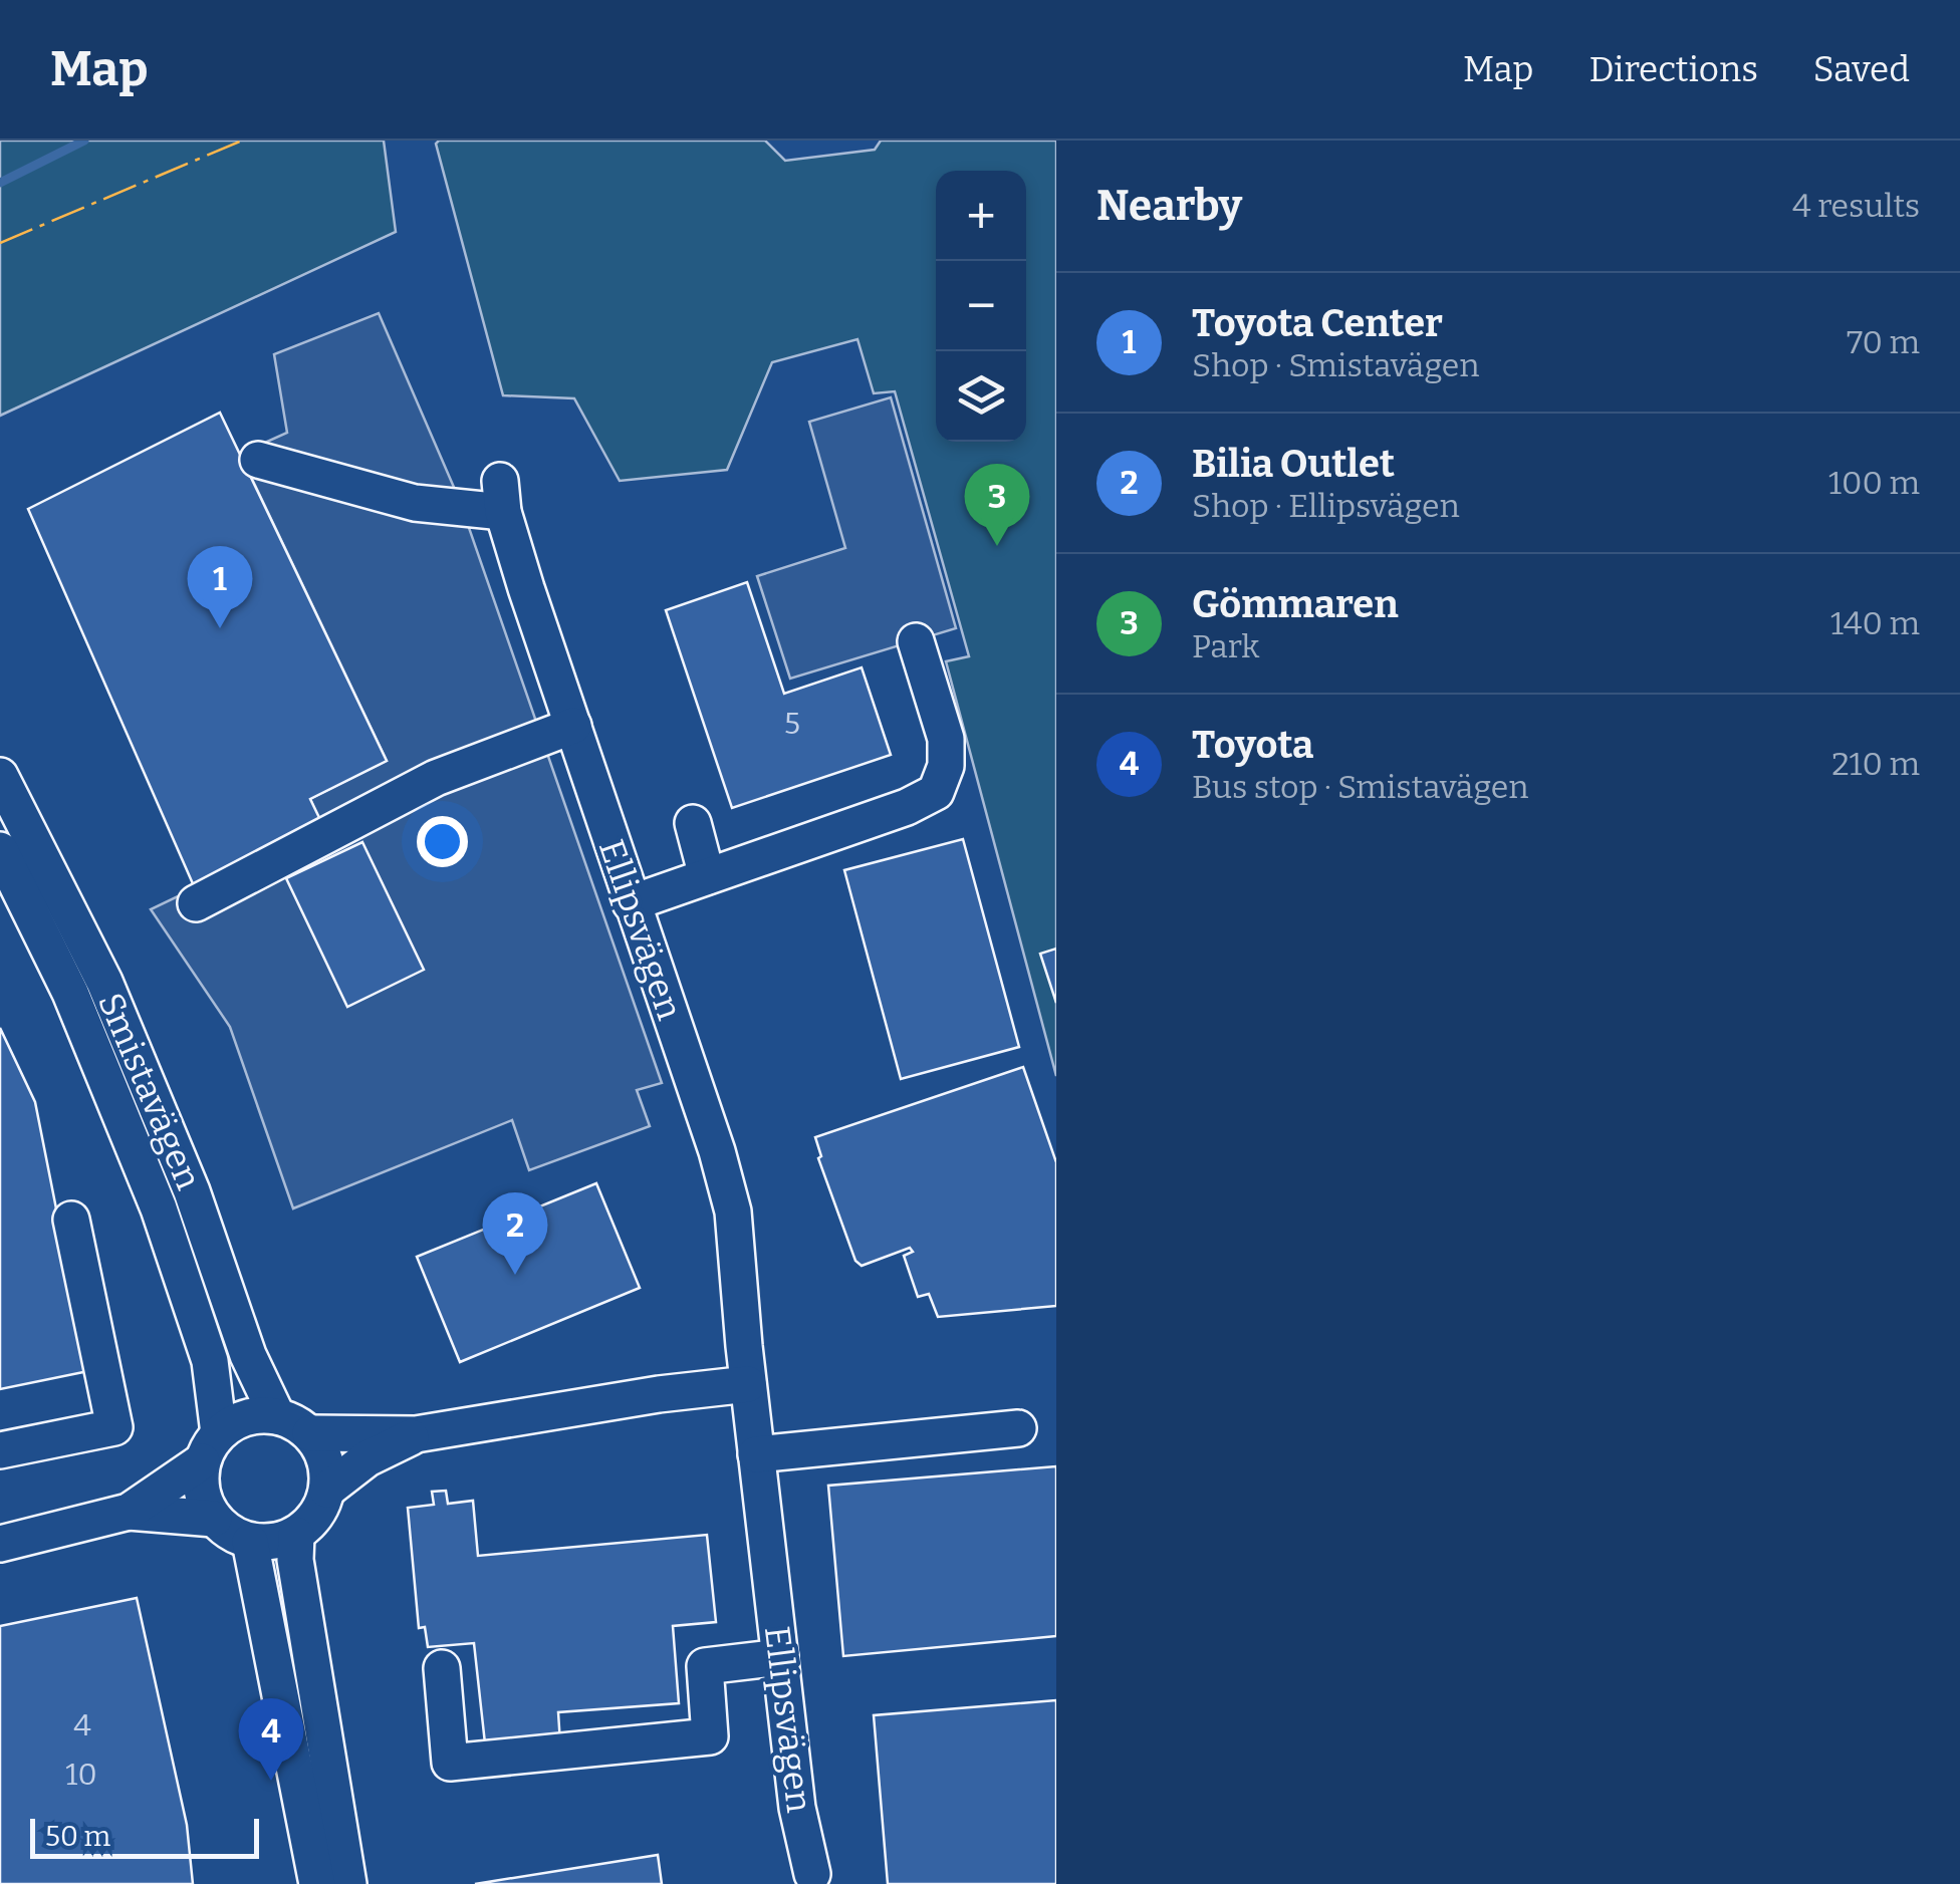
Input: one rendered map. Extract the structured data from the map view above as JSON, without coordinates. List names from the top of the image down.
{
  "streets": {
    "street": ["Ellipsvägen", "Smistavägen"]
  },
  "house_numbers": ["5", "4", "10"],
  "scale_bar": "50 m",
  "page": {
    "header": "Map",
    "nav": ["Map", "Directions", "Saved"],
    "heading": ["Nearby", "4 results"],
    "map_buttons": ["+", "−"],
    "list": [
      {
        "mark": "1",
        "name": "Toyota Center",
        "note": "Shop · Smistavägen",
        "value": "70 m"
      },
      {
        "mark": "2",
        "name": "Bilia Outlet",
        "note": "Shop · Ellipsvägen",
        "value": "100 m"
      },
      {
        "mark": "3",
        "name": "Gömmaren",
        "note": "Park",
        "value": "140 m"
      },
      {
        "mark": "4",
        "name": "Toyota",
        "note": "Bus stop · Smistavägen",
        "value": "210 m"
      }
    ],
    "pins": [
      "3",
      "1",
      "2",
      "4"
    ],
    "scale": "50 m"
  }
}
